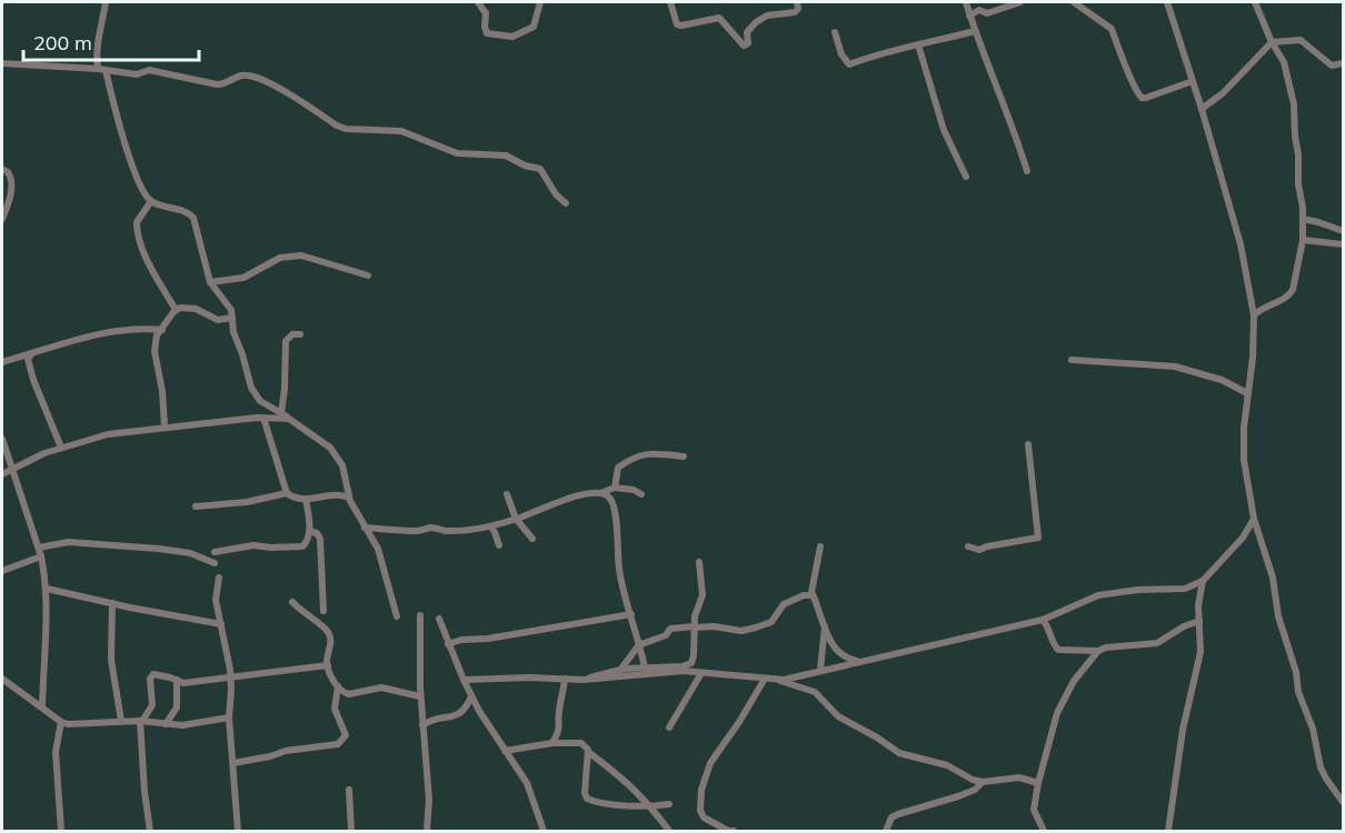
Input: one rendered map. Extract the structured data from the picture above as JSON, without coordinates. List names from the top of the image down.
{
  "scale_bar": "200 m"
}
